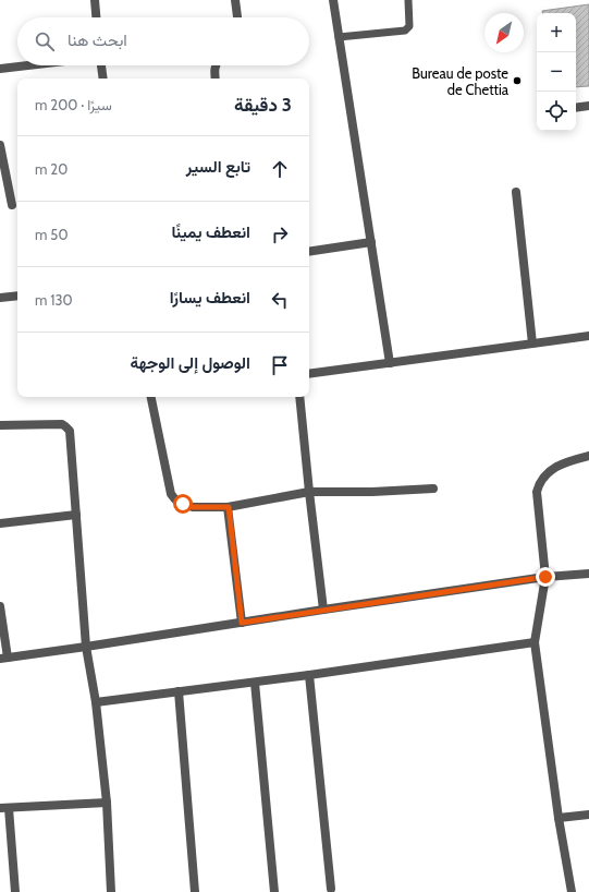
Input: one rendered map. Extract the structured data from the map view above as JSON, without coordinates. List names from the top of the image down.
{
  "places": ["Bureau de poste de Chettia"],
  "north": "bottom left",
  "page": {
    "map_buttons": ["+", "−"],
    "search": "ابحث هنا",
    "heading": ["3 دقيقة", "سيرًا · 200 m"],
    "list": [
      ["تابع السير", "20 m"],
      ["انعطف يمينًا", "50 m"],
      ["انعطف يسارًا", "130 m"],
      "الوصول إلى الوجهة"
    ]
  }
}
